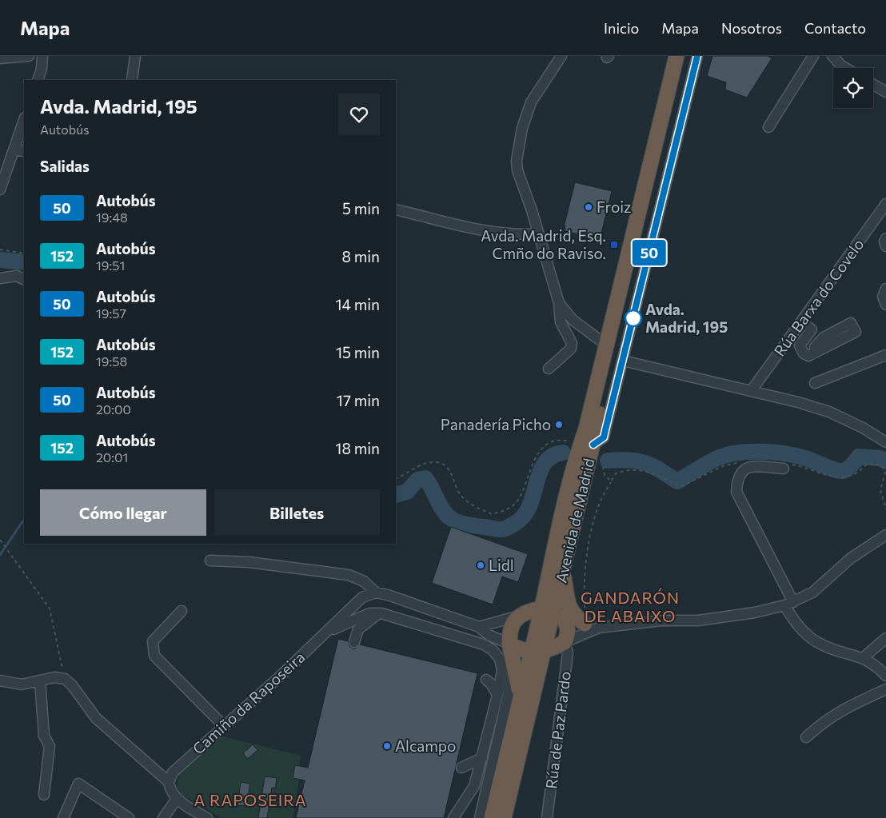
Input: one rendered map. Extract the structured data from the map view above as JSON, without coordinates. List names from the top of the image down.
{
  "streets": {
    "highway": ["Avenida de Madrid"],
    "street": ["Rúa Barxa do Covelo", "Camiño da Raposeira", "Rúa de Paz Pardo"]
  },
  "crossings": [
    ["Avenida de Madrid", "Rúa de Paz Pardo"]
  ],
  "districts": ["GANDARÓN DE ABAIXO", "A RAPOSEIRA"],
  "places": {
    "other": [
      "Froiz",
      "Avda. Madrid, 195",
      "Panadería Picho",
      "Lidl",
      "Alcampo"
    ],
    "transit": ["Avda. Madrid, Esq. Cmño do Raviso."]
  },
  "lines": ["bus line 50"],
  "page": {
    "header": "Mapa",
    "nav": [
      "Inicio",
      "Mapa",
      "Nosotros",
      "Contacto"
    ],
    "on_map": "50",
    "heading": [
      ["Avda. Madrid, 195", "Autobús"],
      "Salidas"
    ],
    "list": [
      {
        "mark": "50",
        "name": "Autobús",
        "note": "19:48",
        "value": "5 min"
      },
      {
        "mark": "152",
        "name": "Autobús",
        "note": "19:51",
        "value": "8 min"
      },
      {
        "mark": "50",
        "name": "Autobús",
        "note": "19:57",
        "value": "14 min"
      },
      {
        "mark": "152",
        "name": "Autobús",
        "note": "19:58",
        "value": "15 min"
      },
      {
        "mark": "50",
        "name": "Autobús",
        "note": "20:00",
        "value": "17 min"
      },
      {
        "mark": "152",
        "name": "Autobús",
        "note": "20:01",
        "value": "18 min"
      }
    ],
    "buttons": ["Cómo llegar", "Billetes"]
  }
}
